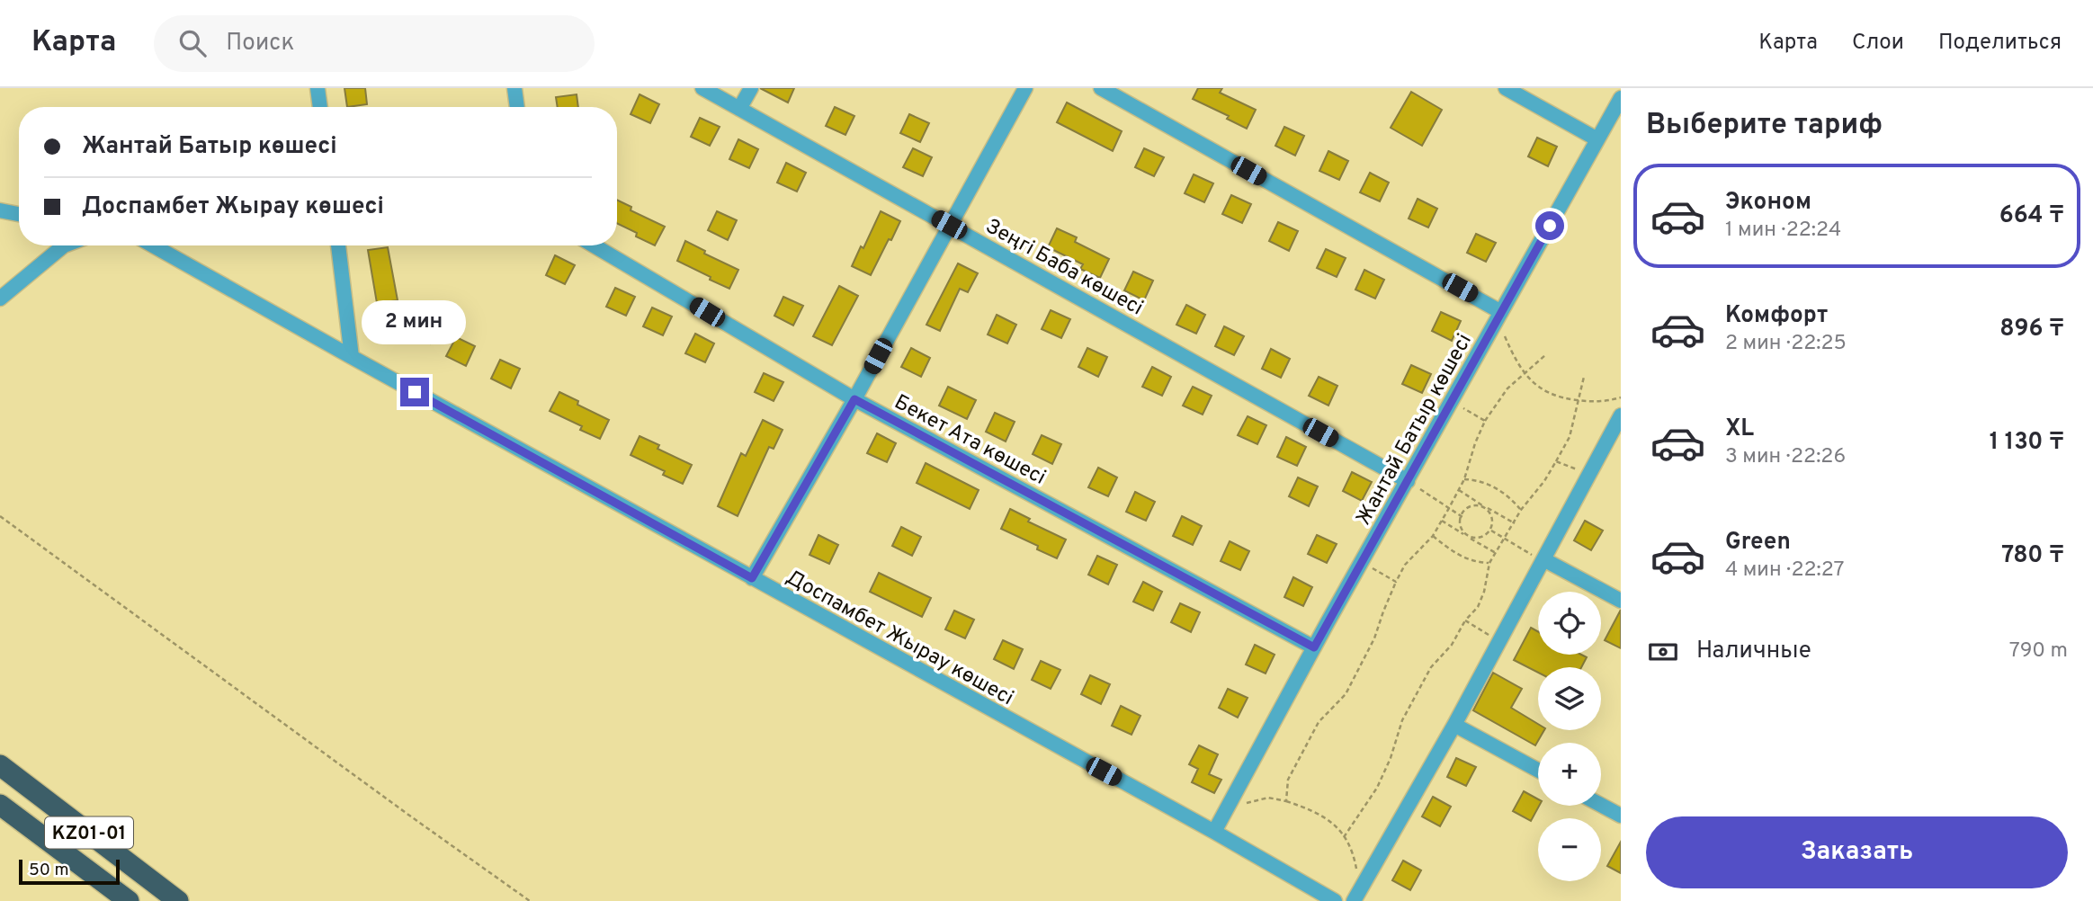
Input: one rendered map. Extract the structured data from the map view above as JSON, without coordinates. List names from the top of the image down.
{
  "streets": {
    "highway": ["KZ01-01"],
    "street": [
      "Зеңгі Баба көшесі",
      "Жантай Батыр көшесі",
      "Бекет Ата көшесі",
      "Доспамбет Жырау көшесі"
    ]
  },
  "crossings": [
    ["Зеңгі Баба көшесі", "Жантай Батыр көшесі"],
    ["Жантай Батыр көшесі", "Бекет Ата көшесі"],
    ["Жантай Батыр көшесі", "Доспамбет Жырау көшесі"]
  ],
  "scale_bar": "50 m",
  "page": {
    "header": "Карта",
    "search": "Поиск",
    "nav": ["Карта", "Слои", "Поделиться"],
    "heading": "Выберите тариф",
    "banner": ["Жантай Батыр көшесі", "Доспамбет Жырау көшесі"],
    "list": [
      {
        "name": "Эконом",
        "note": "1 мин · 22:24",
        "value": "664 ₸"
      },
      {
        "name": "Комфорт",
        "note": "2 мин · 22:25",
        "value": "896 ₸"
      },
      {
        "name": "XL",
        "note": "3 мин · 22:26",
        "value": "1 130 ₸"
      },
      {
        "name": "Green",
        "note": "4 мин · 22:27",
        "value": "780 ₸"
      }
    ],
    "bubble": "2 мин",
    "map_buttons": ["+", "−"],
    "pay": ["Наличные", "790 m"],
    "buttons": "Заказать",
    "scale": "50 m"
  }
}
